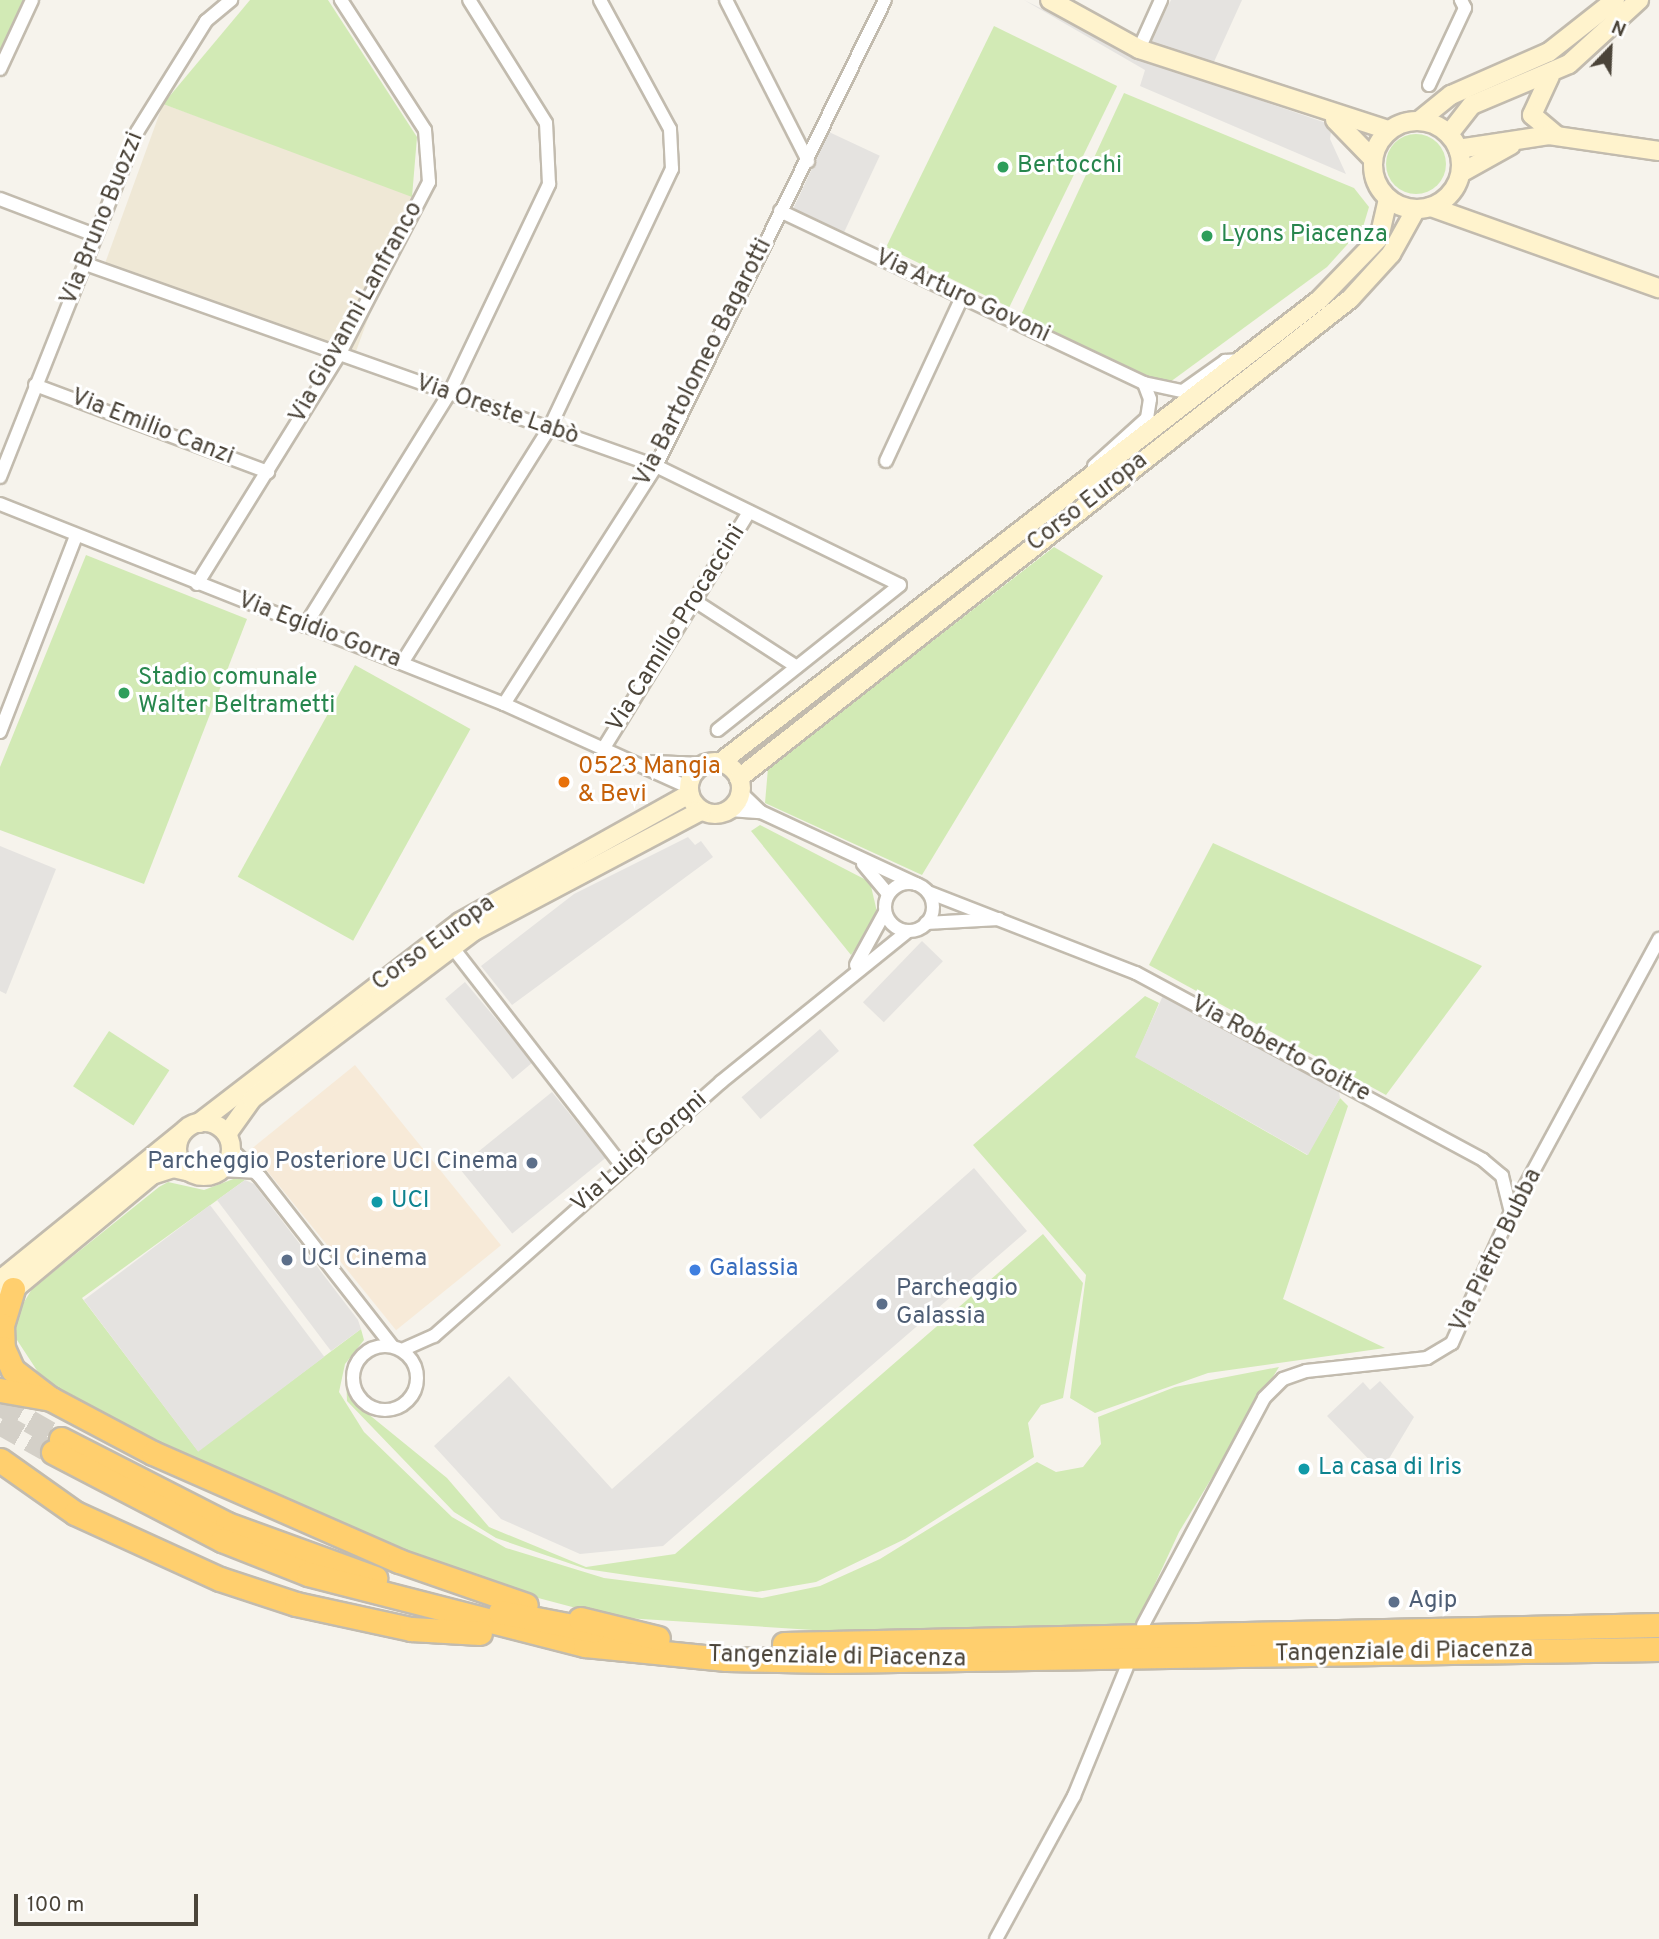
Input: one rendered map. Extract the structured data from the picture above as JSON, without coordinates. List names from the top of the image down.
{
  "streets": {
    "highway": ["Tangenziale di Piacenza"],
    "main road": ["Corso Europa"],
    "street": [
      "Via Bruno Buozzi",
      "Via Arturo Govoni",
      "Via Giovanni Lanfranco",
      "Via Bartolomeo Bagarotti",
      "Via Oreste Labò",
      "Via Emilio Canzi",
      "Via Camillo Procaccini",
      "Via Egidio Gorra",
      "Via Roberto Goitre",
      "Via Luigi Gorgni",
      "Via Pietro Bubba"
    ]
  },
  "crossings": [
    ["Via Bruno Buozzi", "Via Oreste Labò"],
    ["Via Bruno Buozzi", "Via Emilio Canzi"],
    ["Via Arturo Govoni", "Via Bartolomeo Bagarotti"],
    ["Via Arturo Govoni", "Corso Europa"],
    ["Via Giovanni Lanfranco", "Via Oreste Labò"],
    ["Via Giovanni Lanfranco", "Via Emilio Canzi"],
    ["Via Giovanni Lanfranco", "Via Egidio Gorra"],
    ["Via Bartolomeo Bagarotti", "Via Oreste Labò"],
    ["Via Bartolomeo Bagarotti", "Via Egidio Gorra"],
    ["Via Oreste Labò", "Via Camillo Procaccini"],
    ["Corso Europa", "Via Egidio Gorra"],
    ["Via Camillo Procaccini", "Via Egidio Gorra"],
    ["Via Roberto Goitre", "Via Luigi Gorgni"],
    ["Via Roberto Goitre", "Via Pietro Bubba"]
  ],
  "places": [
    "Bertocchi",
    "Lyons Piacenza",
    "Stadio comunale Walter Beltrametti",
    "0523 Mangia & Bevi",
    "Parcheggio Posteriore UCI Cinema",
    "UCI",
    "UCI Cinema",
    "Galassia",
    "Parcheggio Galassia",
    "La casa di Iris",
    "Agip"
  ],
  "scale_bar": "100 m",
  "north": "top right"
}
